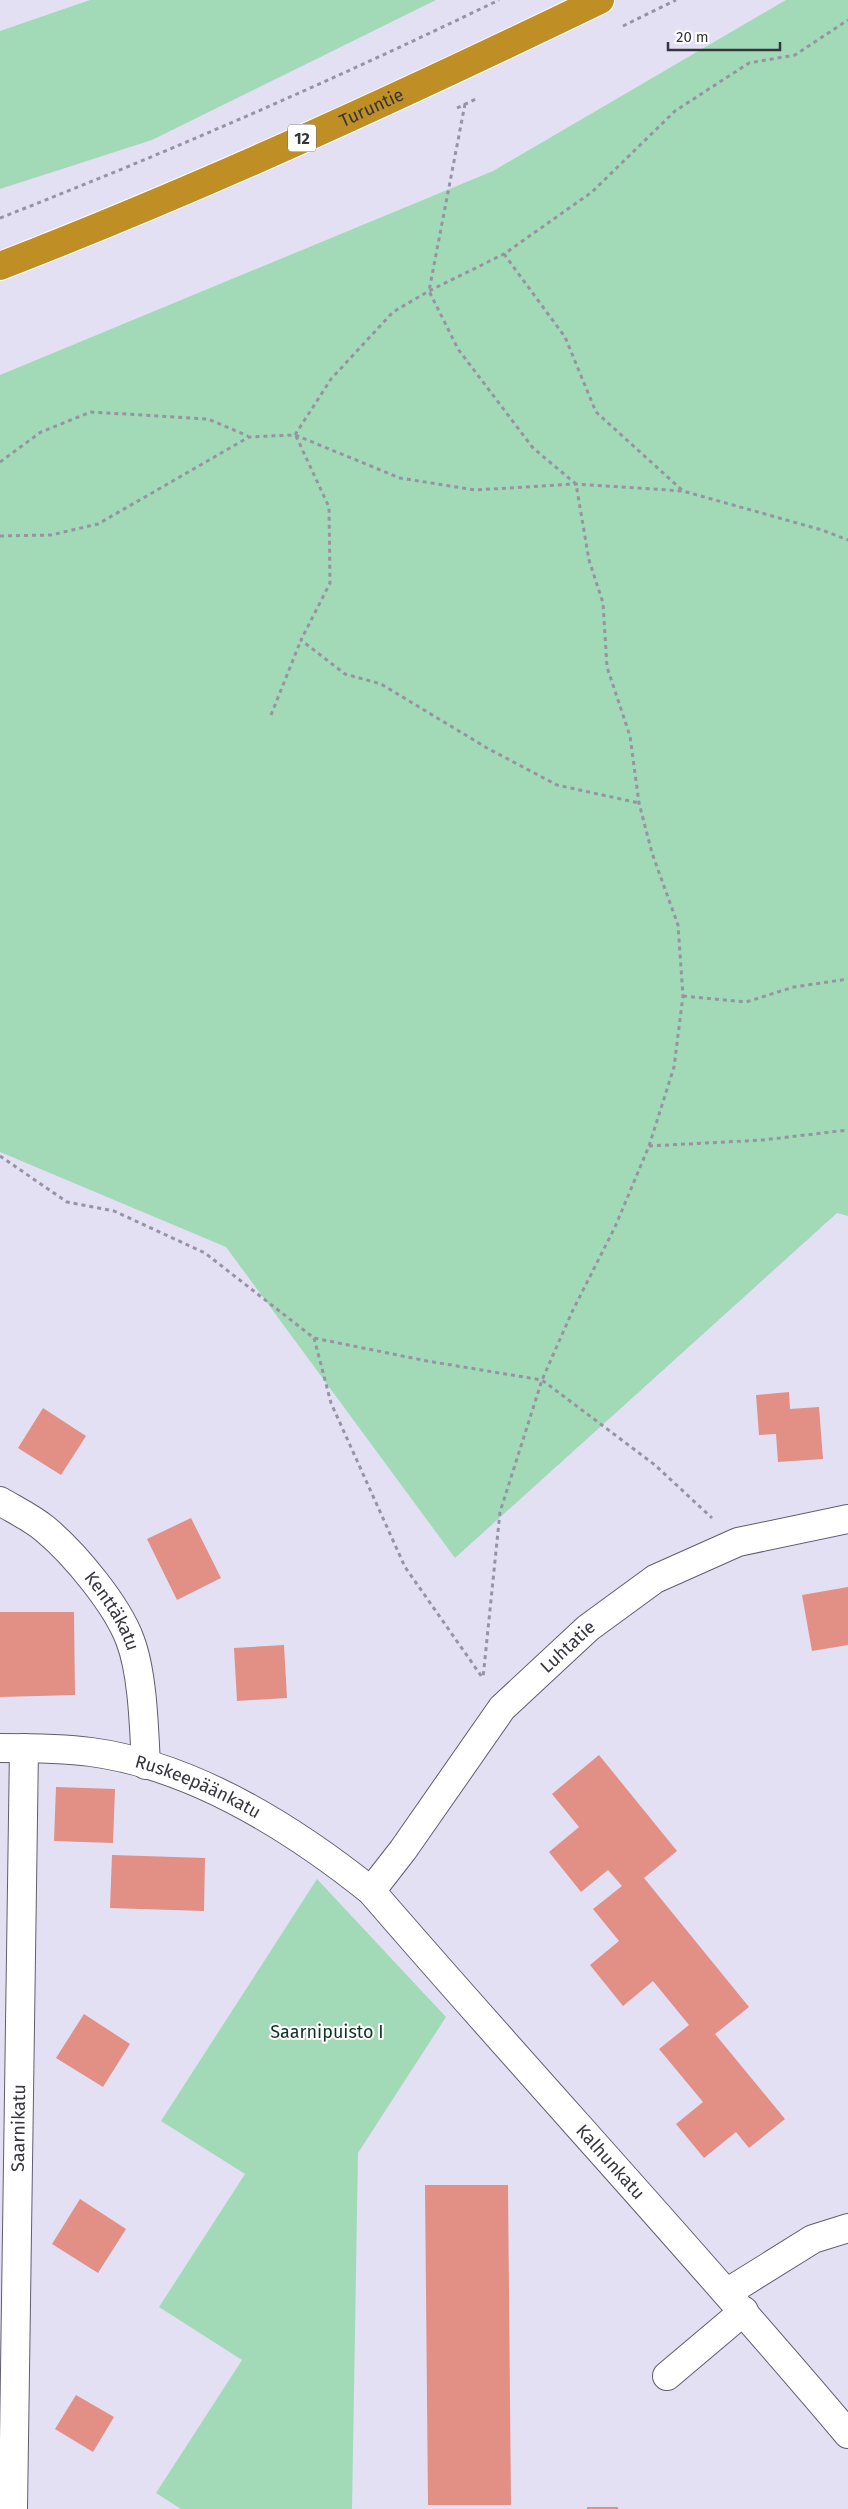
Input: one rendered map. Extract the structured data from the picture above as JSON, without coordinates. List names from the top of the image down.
{
  "streets": {
    "highway": ["Turuntie", "12"],
    "street": [
      "Kenttäkatu",
      "Luhtatie",
      "Ruskeepäänkatu",
      "Saarnikatu",
      "Kalhunkatu"
    ]
  },
  "crossings": [
    ["Kenttäkatu", "Ruskeepäänkatu"],
    ["Luhtatie", "Ruskeepäänkatu"],
    ["Luhtatie", "Kalhunkatu"],
    ["Ruskeepäänkatu", "Saarnikatu"],
    ["Ruskeepäänkatu", "Kalhunkatu"]
  ],
  "parks": ["Saarnipuisto I"],
  "scale_bar": "20 m"
}
